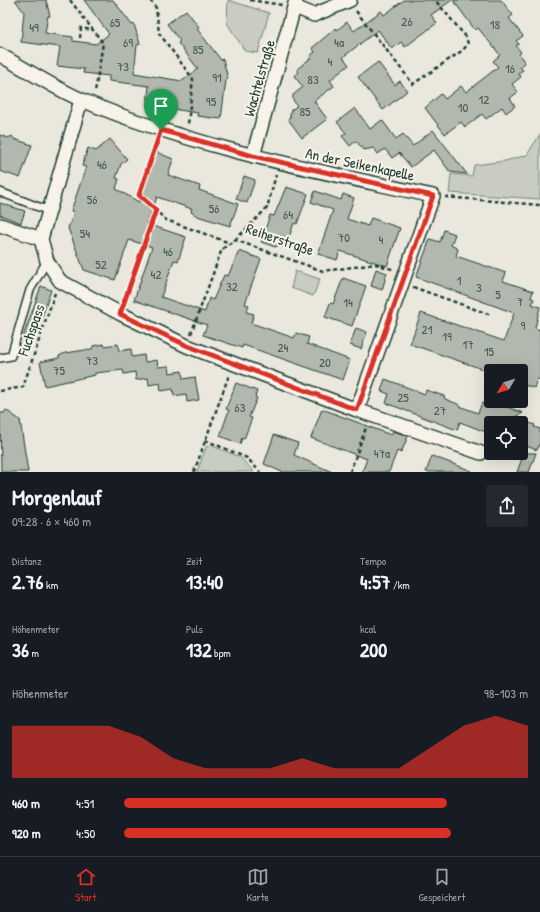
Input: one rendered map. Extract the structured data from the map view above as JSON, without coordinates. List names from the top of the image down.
{
  "streets": {
    "street": ["Wachtelstraße", "An der Seikenkapelle"],
    "path": ["Reiherstraße", "Fuchspass"]
  },
  "crossings": [
    ["Wachtelstraße", "An der Seikenkapelle"]
  ],
  "house_numbers": [
    "26",
    "65",
    "18",
    "49",
    "69",
    "4a",
    "85",
    "4",
    "73",
    "16",
    "91",
    "83",
    "12",
    "95",
    "10",
    "85",
    "46",
    "56",
    "56",
    "64",
    "54",
    "70",
    "4",
    "46",
    "52",
    "42",
    "1",
    "32",
    "3",
    "5",
    "7",
    "14",
    "9",
    "21",
    "19",
    "17",
    "24",
    "15",
    "73",
    "20",
    "75",
    "25",
    "63",
    "27",
    "47a"
  ],
  "north": "bottom left",
  "page": {
    "heading": ["Morgenlauf", "09:28 · 6 × 460 m"],
    "stats": [
      ["Distanz", "2.76 km"],
      ["Zeit", "13:40"],
      ["Tempo", "4:57 /km"],
      ["Höhenmeter", "36 m"],
      ["Puls", "132 bpm"],
      ["kcal", "200"]
    ],
    "chart": ["Höhenmeter", "98–103 m"],
    "list": [
      {
        "name": "460 m",
        "note": "4:51"
      },
      {
        "name": "920 m",
        "note": "4:50"
      }
    ],
    "tabs": ["Start", "Karte", "Gespeichert"]
  }
}
